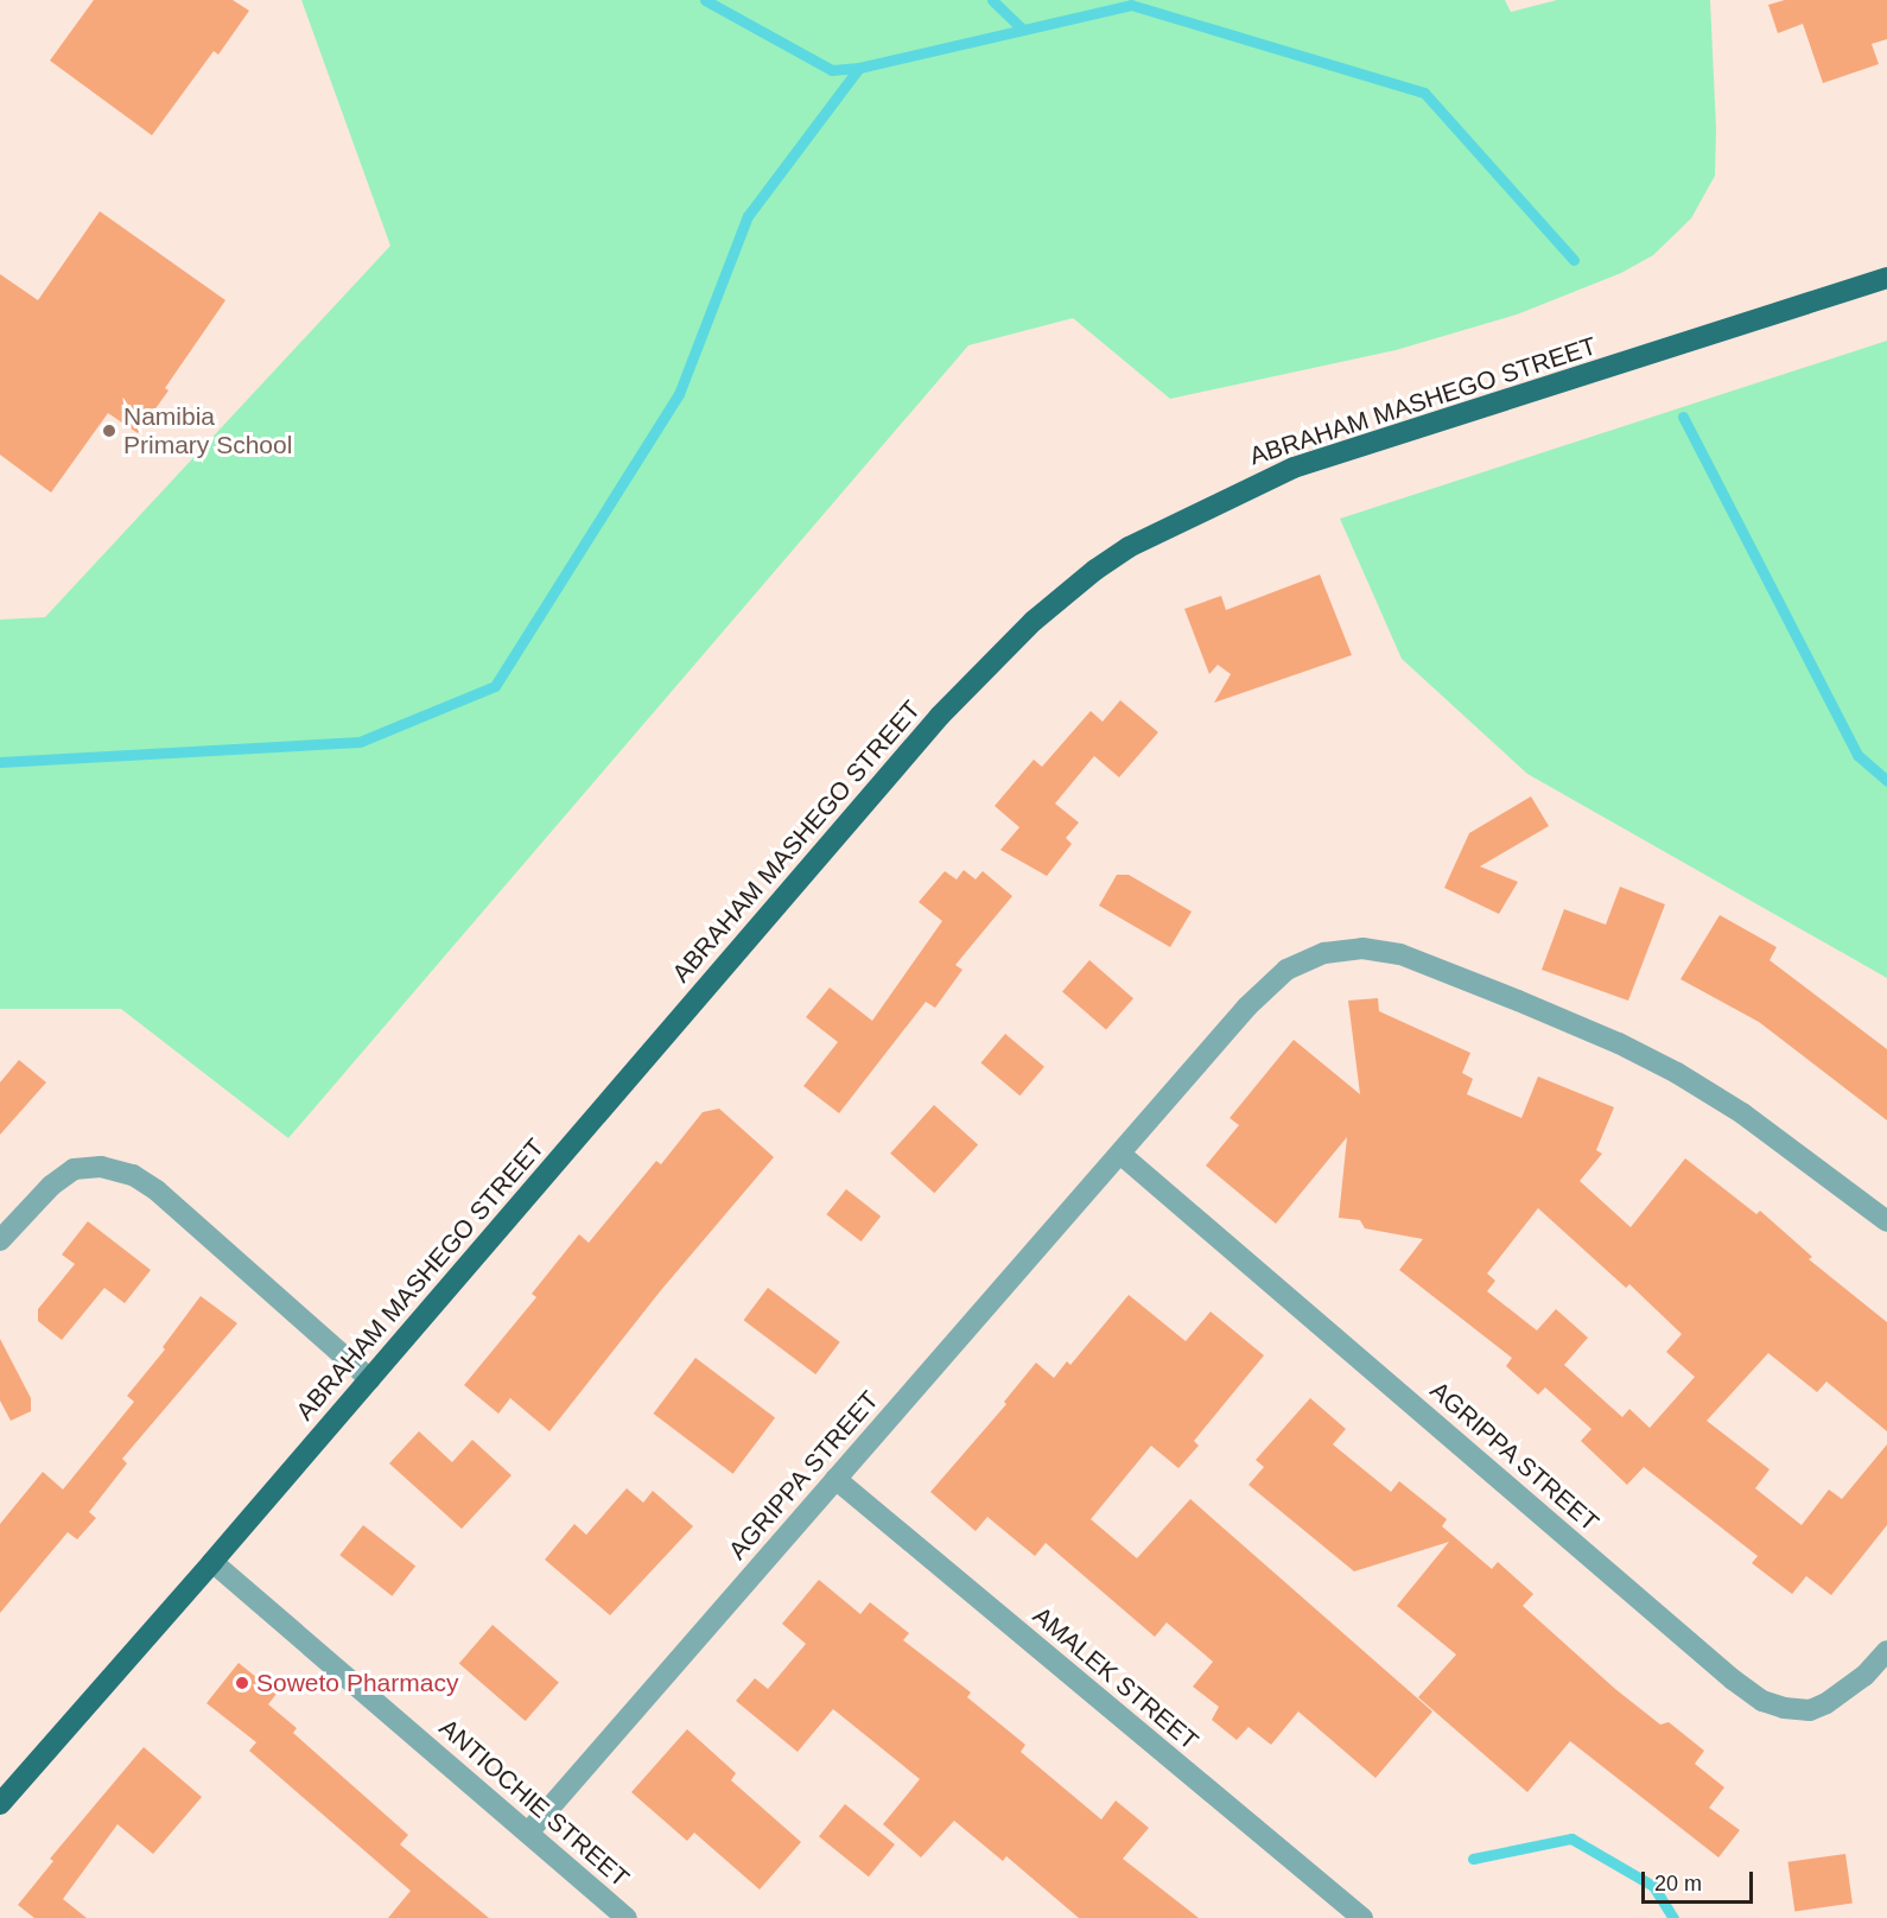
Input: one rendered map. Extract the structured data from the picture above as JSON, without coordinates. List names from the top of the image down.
{
  "streets": {
    "main road": ["ABRAHAM MASHEGO STREET"],
    "street": ["AGRIPPA STREET", "AMALEK STREET", "ANTIOCHIE STREET"]
  },
  "crossings": [
    ["ABRAHAM MASHEGO STREET", "ANTIOCHIE STREET"],
    ["AGRIPPA STREET", "AMALEK STREET"],
    ["AGRIPPA STREET", "ANTIOCHIE STREET"]
  ],
  "places": ["Namibia Primary School", "Soweto Pharmacy"],
  "scale_bar": "20 m"
}
